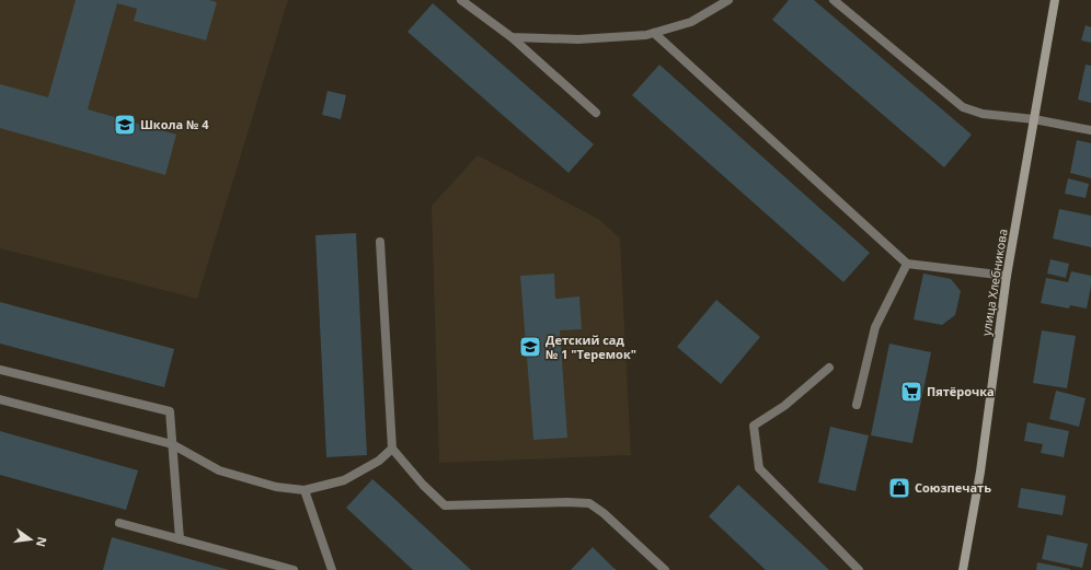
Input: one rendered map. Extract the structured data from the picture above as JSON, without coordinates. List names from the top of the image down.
{
  "streets": {
    "street": ["улица Хлебникова"]
  },
  "places": {
    "school or university": ["Школа № 4", "Детский сад № 1 \"Теремок\""],
    "supermarket": ["Пятёрочка"],
    "shop": ["Союзпечать"]
  },
  "north": "right"
}
